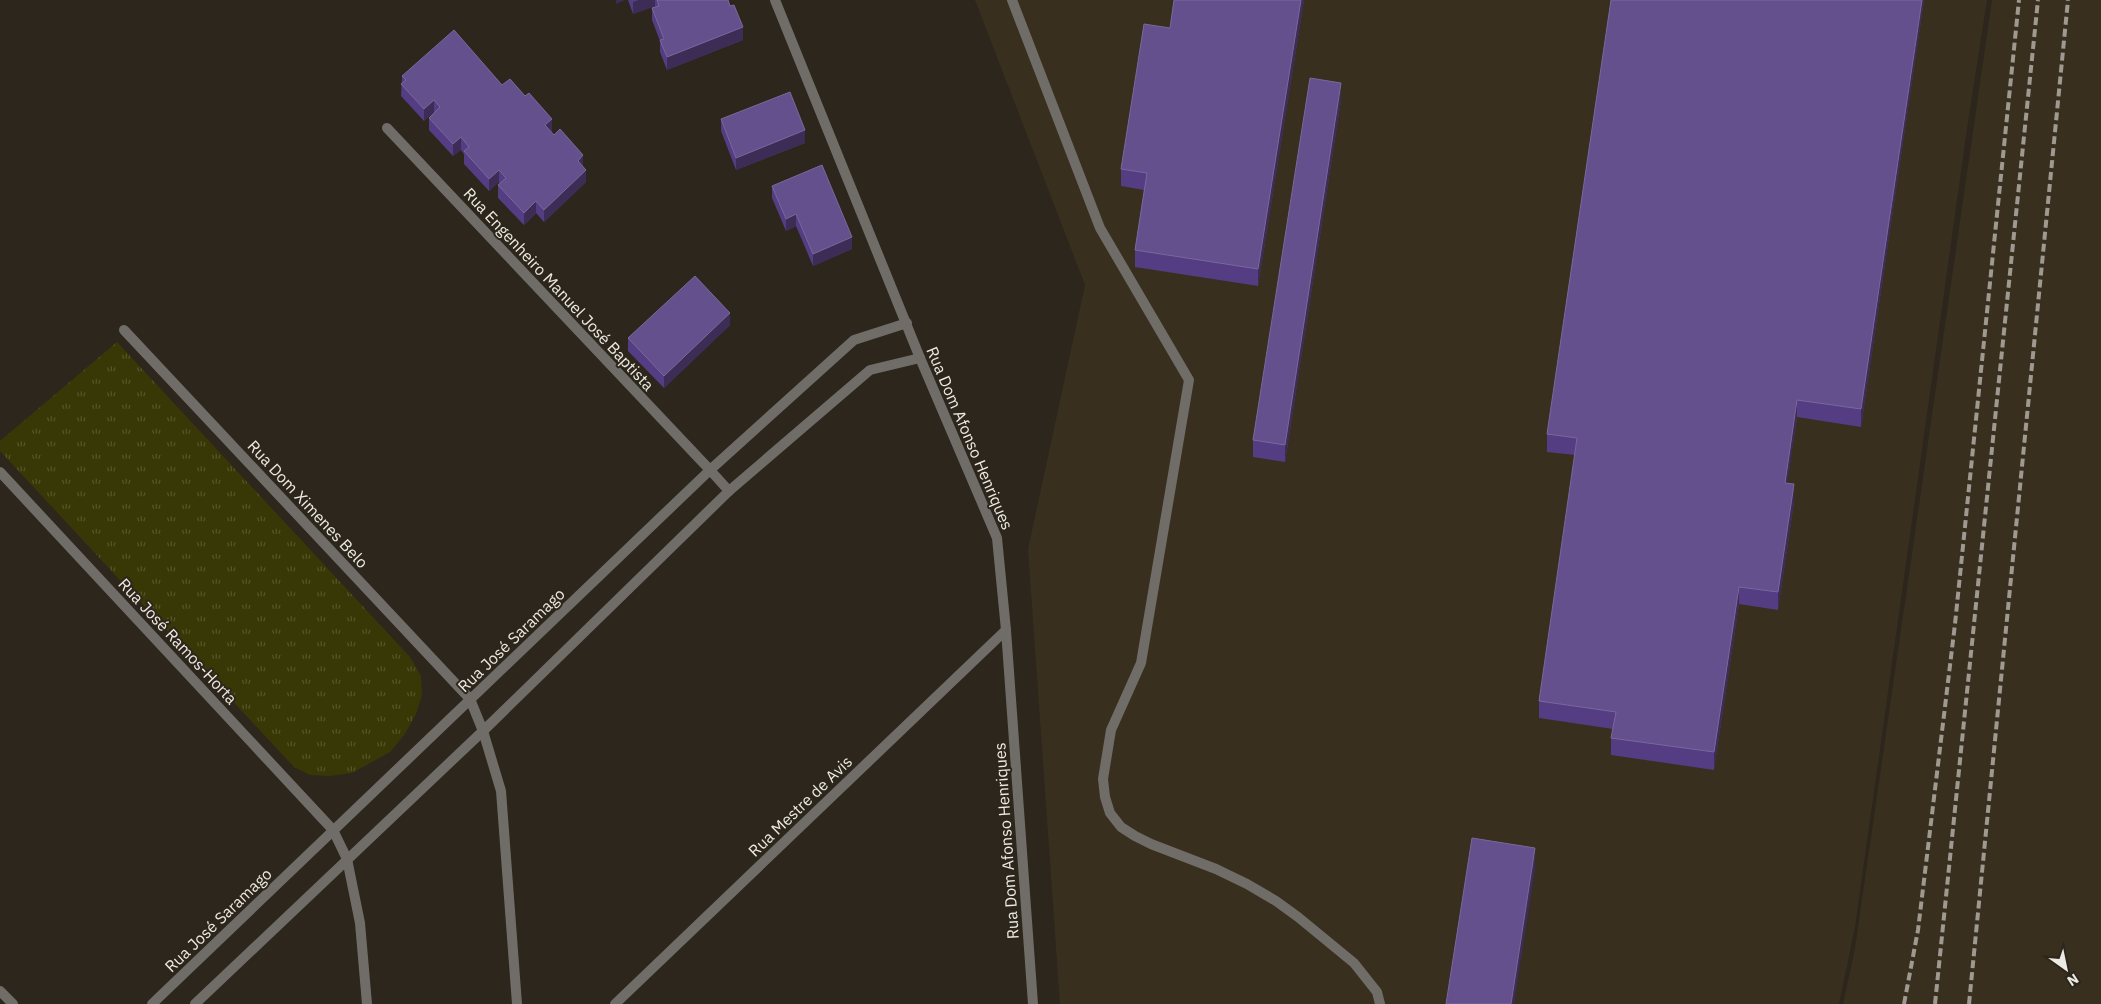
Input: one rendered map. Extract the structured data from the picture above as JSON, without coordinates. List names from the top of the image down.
{
  "streets": {
    "street": [
      "Rua Engenheiro Manuel José Baptista",
      "Rua Dom Afonso Henriques",
      "Rua Dom Ximenes Belo",
      "Rua José Saramago",
      "Rua José Ramos-Horta",
      "Rua Mestre de Avis"
    ]
  },
  "crossings": [
    ["Rua Engenheiro Manuel José Baptista", "Rua José Saramago"],
    ["Rua Dom Afonso Henriques", "Rua José Saramago"],
    ["Rua Dom Afonso Henriques", "Rua Mestre de Avis"],
    ["Rua Dom Ximenes Belo", "Rua José Saramago"],
    ["Rua José Saramago", "Rua José Ramos-Horta"]
  ],
  "north": "bottom right"
}
